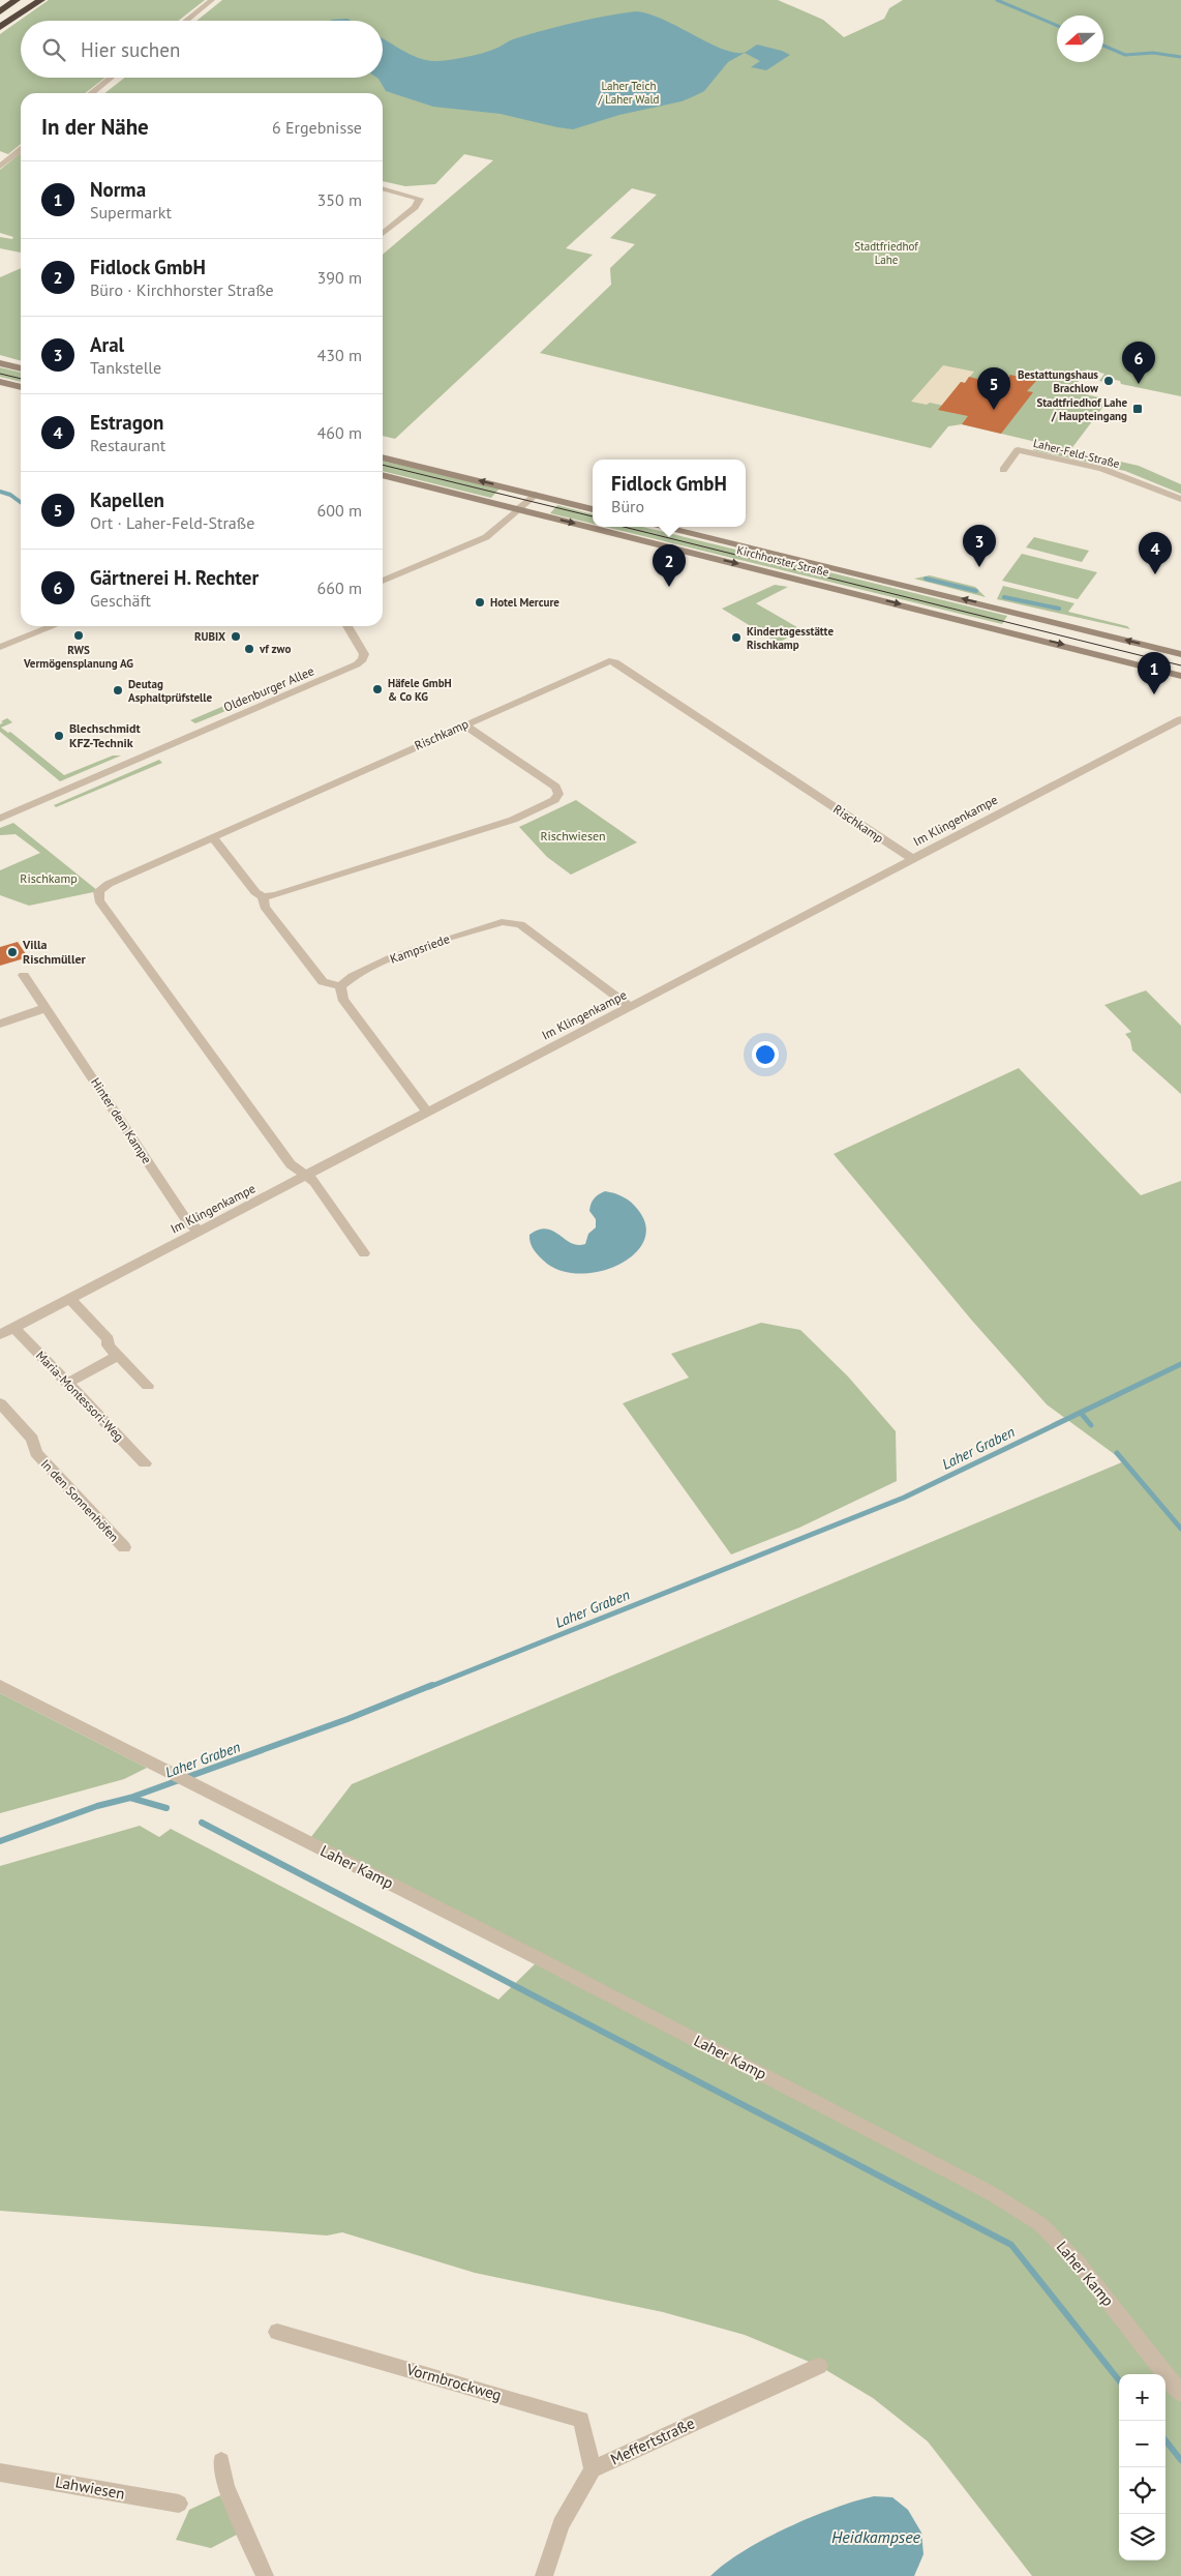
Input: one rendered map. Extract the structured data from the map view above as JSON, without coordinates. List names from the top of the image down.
{
  "streets": {
    "main road": ["Kirchhorster Straße"],
    "street": [
      "Laher-Feld-Straße",
      "Oldenburger Allee",
      "Rischkamp",
      "Im Klingenkampe",
      "Kampsriede",
      "Hinter dem Kampe",
      "Maria-Montessori-Weg",
      "In den Sonnenhöfen",
      "Laher Kamp",
      "Vormbrockweg",
      "Meffertstraße",
      "Lahwiesen"
    ]
  },
  "crossings": [
    ["Rischkamp", "Im Klingenkampe"],
    ["Im Klingenkampe", "Kampsriede"],
    ["Im Klingenkampe", "Hinter dem Kampe"],
    ["Im Klingenkampe", "Maria-Montessori-Weg"],
    ["Vormbrockweg", "Meffertstraße"]
  ],
  "water": ["Laher Graben", "Heidkampsee"],
  "parks": [
    "Laher Teich / Laher Wald",
    "Stadtfriedhof Lahe",
    "Rischwiesen",
    "Rischkamp"
  ],
  "places": {
    "other": [
      "Bestattungshaus Brachlow",
      "Hotel Mercure",
      "RWS Vermögensplanung AG",
      "RUBIX",
      "Kindertagesstätte Rischkamp",
      "vf zwo",
      "Häfele GmbH & Co KG",
      "Deutag Asphaltprüfstelle",
      "Blechschmidt KFZ-Technik",
      "Villa Rischmüller"
    ],
    "transit": ["Stadtfriedhof Lahe / Haupteingang"]
  },
  "north": "left",
  "page": {
    "search": "Hier suchen",
    "heading": ["In der Nähe", "6 Ergebnisse"],
    "list": [
      {
        "mark": "1",
        "name": "Norma",
        "note": "Supermarkt",
        "value": "350 m"
      },
      {
        "mark": "2",
        "name": "Fidlock GmbH",
        "note": "Büro · Kirchhorster Straße",
        "value": "390 m"
      },
      {
        "mark": "3",
        "name": "Aral",
        "note": "Tankstelle",
        "value": "430 m"
      },
      {
        "mark": "4",
        "name": "Estragon",
        "note": "Restaurant",
        "value": "460 m"
      },
      {
        "mark": "5",
        "name": "Kapellen",
        "note": "Ort · Laher-Feld-Straße",
        "value": "600 m"
      },
      {
        "mark": "6",
        "name": "Gärtnerei H. Rechter",
        "note": "Geschäft",
        "value": "660 m"
      }
    ],
    "pins": [
      "6",
      "5",
      "3",
      "4",
      "2",
      "1"
    ],
    "popup": ["Fidlock GmbH", "Büro"],
    "map_buttons": ["+", "−"]
  }
}
